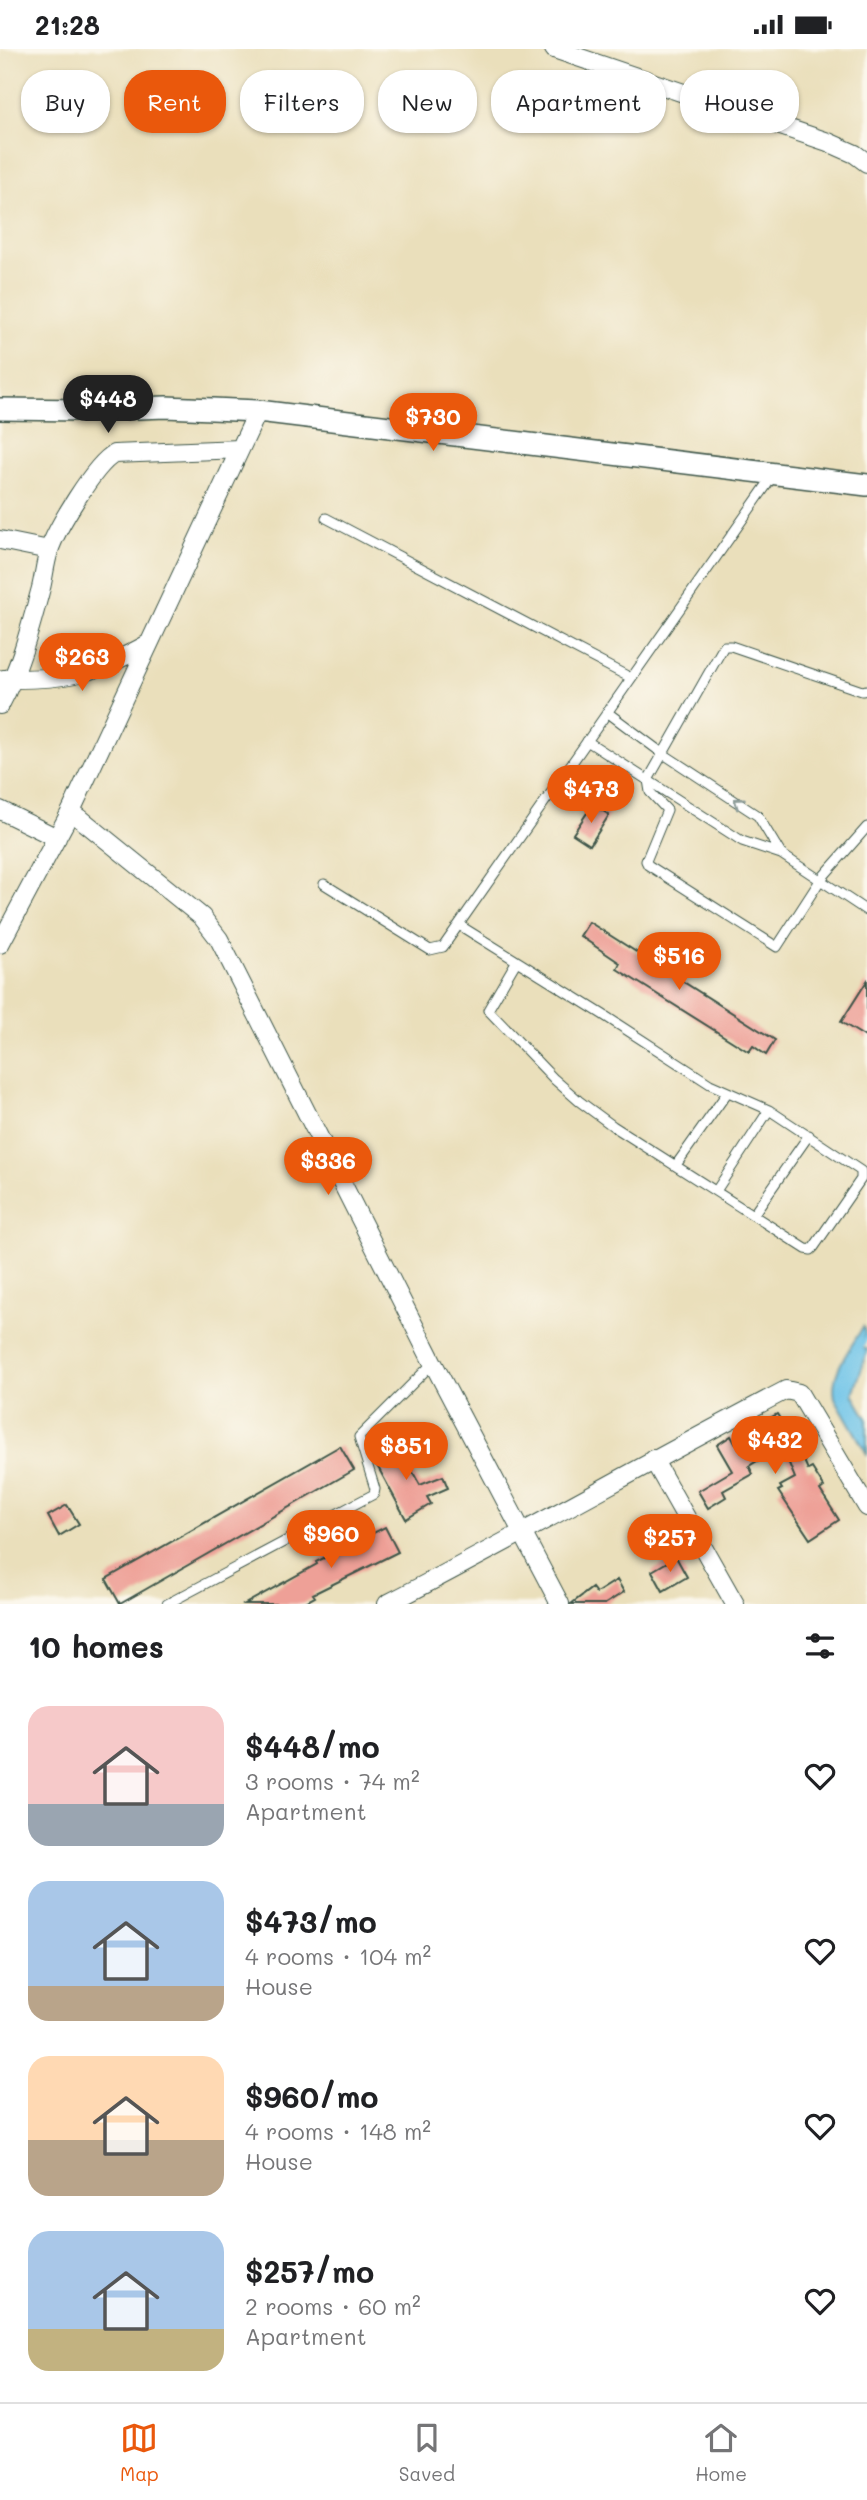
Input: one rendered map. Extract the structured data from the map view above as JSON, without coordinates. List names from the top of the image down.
{
  "page": {
    "status": "21:28",
    "chip": [
      "Buy",
      "Rent",
      "Filters",
      "New",
      "Apartment",
      "House"
    ],
    "price": [
      "$448",
      "$730",
      "$263",
      "$473",
      "$516",
      "$336",
      "$432",
      "$851",
      "$960",
      "$257"
    ],
    "heading": "10 homes",
    "list": [
      {
        "name": "$448/mo",
        "note": "3 rooms · 74 m² · Apartment"
      },
      {
        "name": "$473/mo",
        "note": "4 rooms · 104 m² · House"
      },
      {
        "name": "$960/mo",
        "note": "4 rooms · 148 m² · House"
      },
      {
        "name": "$257/mo",
        "note": "2 rooms · 60 m² · Apartment"
      }
    ],
    "tabs": ["Map", "Saved", "Home"]
  }
}
